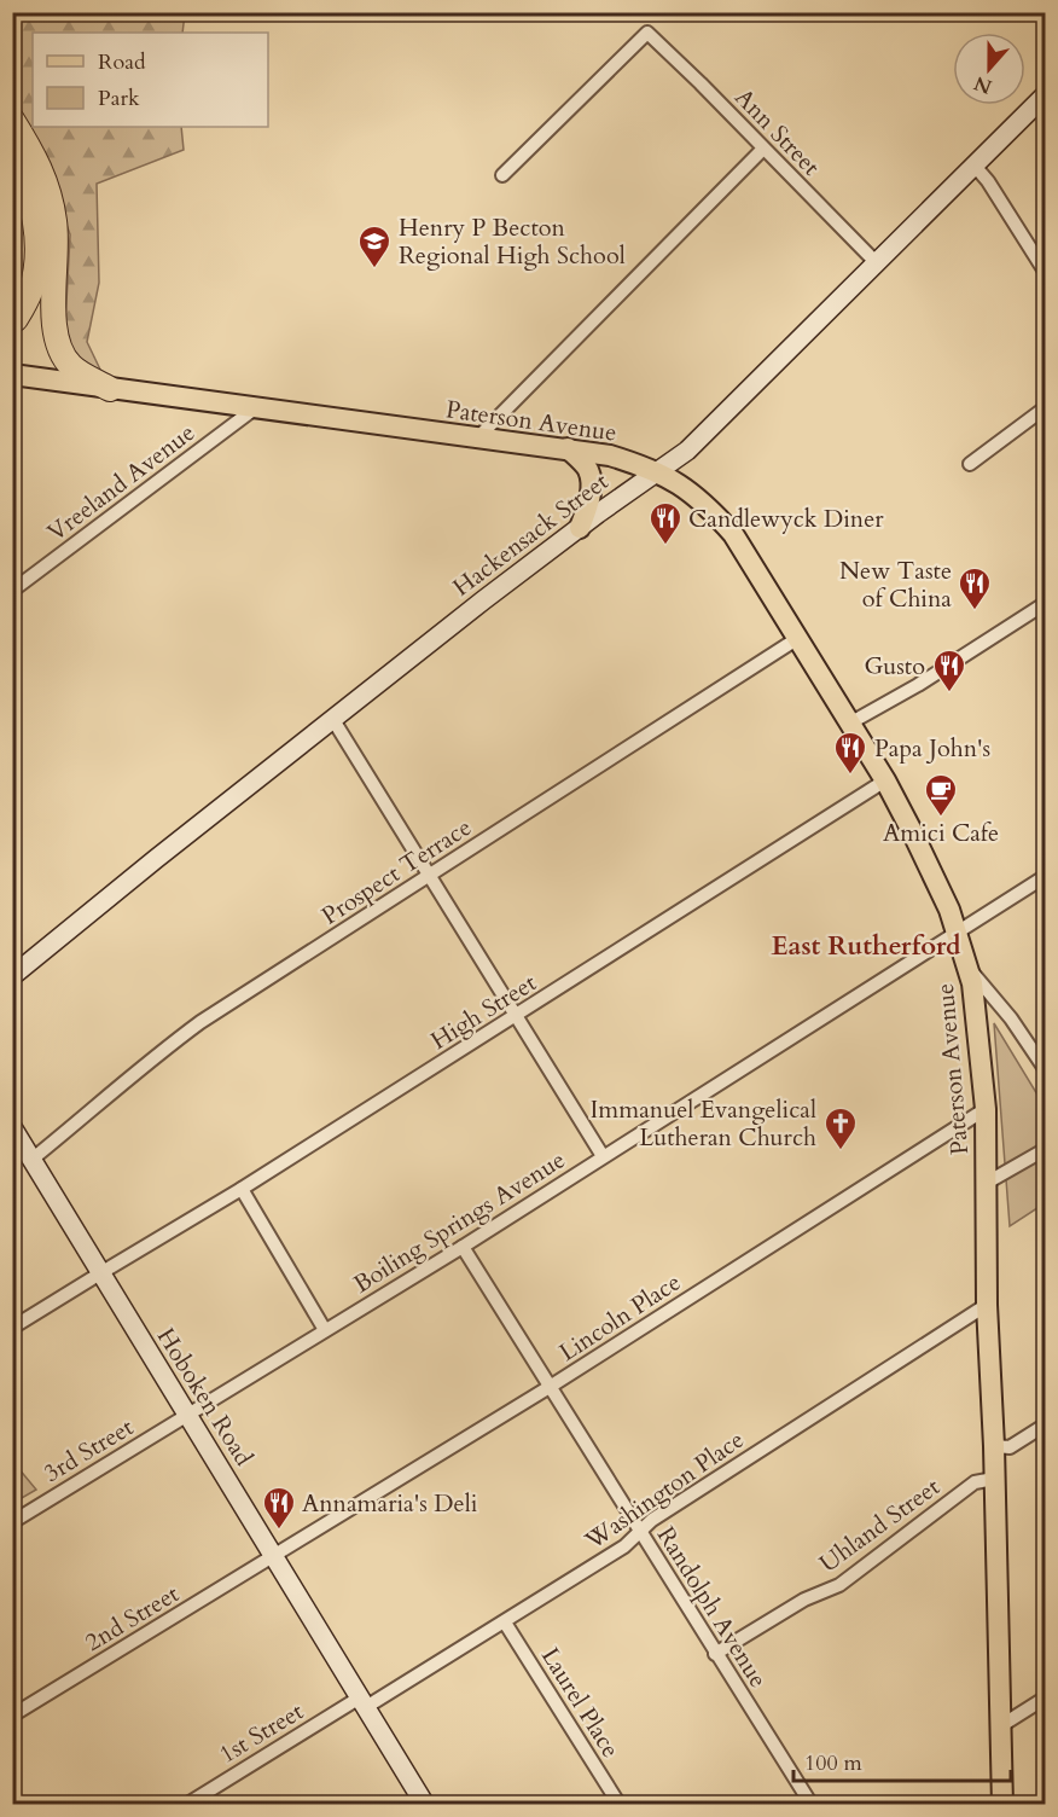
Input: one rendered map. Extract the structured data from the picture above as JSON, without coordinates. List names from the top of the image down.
{
  "streets": {
    "main road": ["Paterson Avenue", "Hackensack Street", "Hoboken Road"],
    "street": [
      "Ann Street",
      "Vreeland Avenue",
      "Prospect Terrace",
      "High Street",
      "Boiling Springs Avenue",
      "Lincoln Place",
      "3rd Street",
      "Washington Place",
      "Uhland Street",
      "Randolph Avenue",
      "2nd Street",
      "Laurel Place",
      "1st Street"
    ]
  },
  "crossings": [
    ["Ann Street", "Hackensack Street"],
    ["Paterson Avenue", "Vreeland Avenue"],
    ["Paterson Avenue", "Hackensack Street"],
    ["Paterson Avenue", "Prospect Terrace"],
    ["Paterson Avenue", "High Street"],
    ["Paterson Avenue", "Boiling Springs Avenue"],
    ["Paterson Avenue", "Lincoln Place"],
    ["Paterson Avenue", "Washington Place"],
    ["Paterson Avenue", "Uhland Street"],
    ["Prospect Terrace", "Hoboken Road"],
    ["High Street", "Hoboken Road"],
    ["Boiling Springs Avenue", "Hoboken Road"],
    ["Boiling Springs Avenue", "3rd Street"],
    ["Boiling Springs Avenue", "Randolph Avenue"],
    ["Lincoln Place", "Hoboken Road"],
    ["Lincoln Place", "Randolph Avenue"],
    ["Lincoln Place", "2nd Street"],
    ["Hoboken Road", "3rd Street"],
    ["Hoboken Road", "Washington Place"],
    ["Hoboken Road", "2nd Street"],
    ["Hoboken Road", "1st Street"],
    ["Washington Place", "Randolph Avenue"],
    ["Washington Place", "Laurel Place"],
    ["Washington Place", "1st Street"],
    ["Uhland Street", "Randolph Avenue"]
  ],
  "districts": ["East Rutherford"],
  "places": {
    "school or university": ["Henry P Becton Regional High School"],
    "restaurant": [
      "Candlewyck Diner",
      "New Taste of China",
      "Gusto",
      "Papa John's",
      "Annamaria's Deli"
    ],
    "cafe": ["Amici Cafe"],
    "church": ["Immanuel Evangelical Lutheran Church"]
  },
  "legend": ["Road", "Park"],
  "scale_bar": "100 m",
  "north": "bottom"
}
